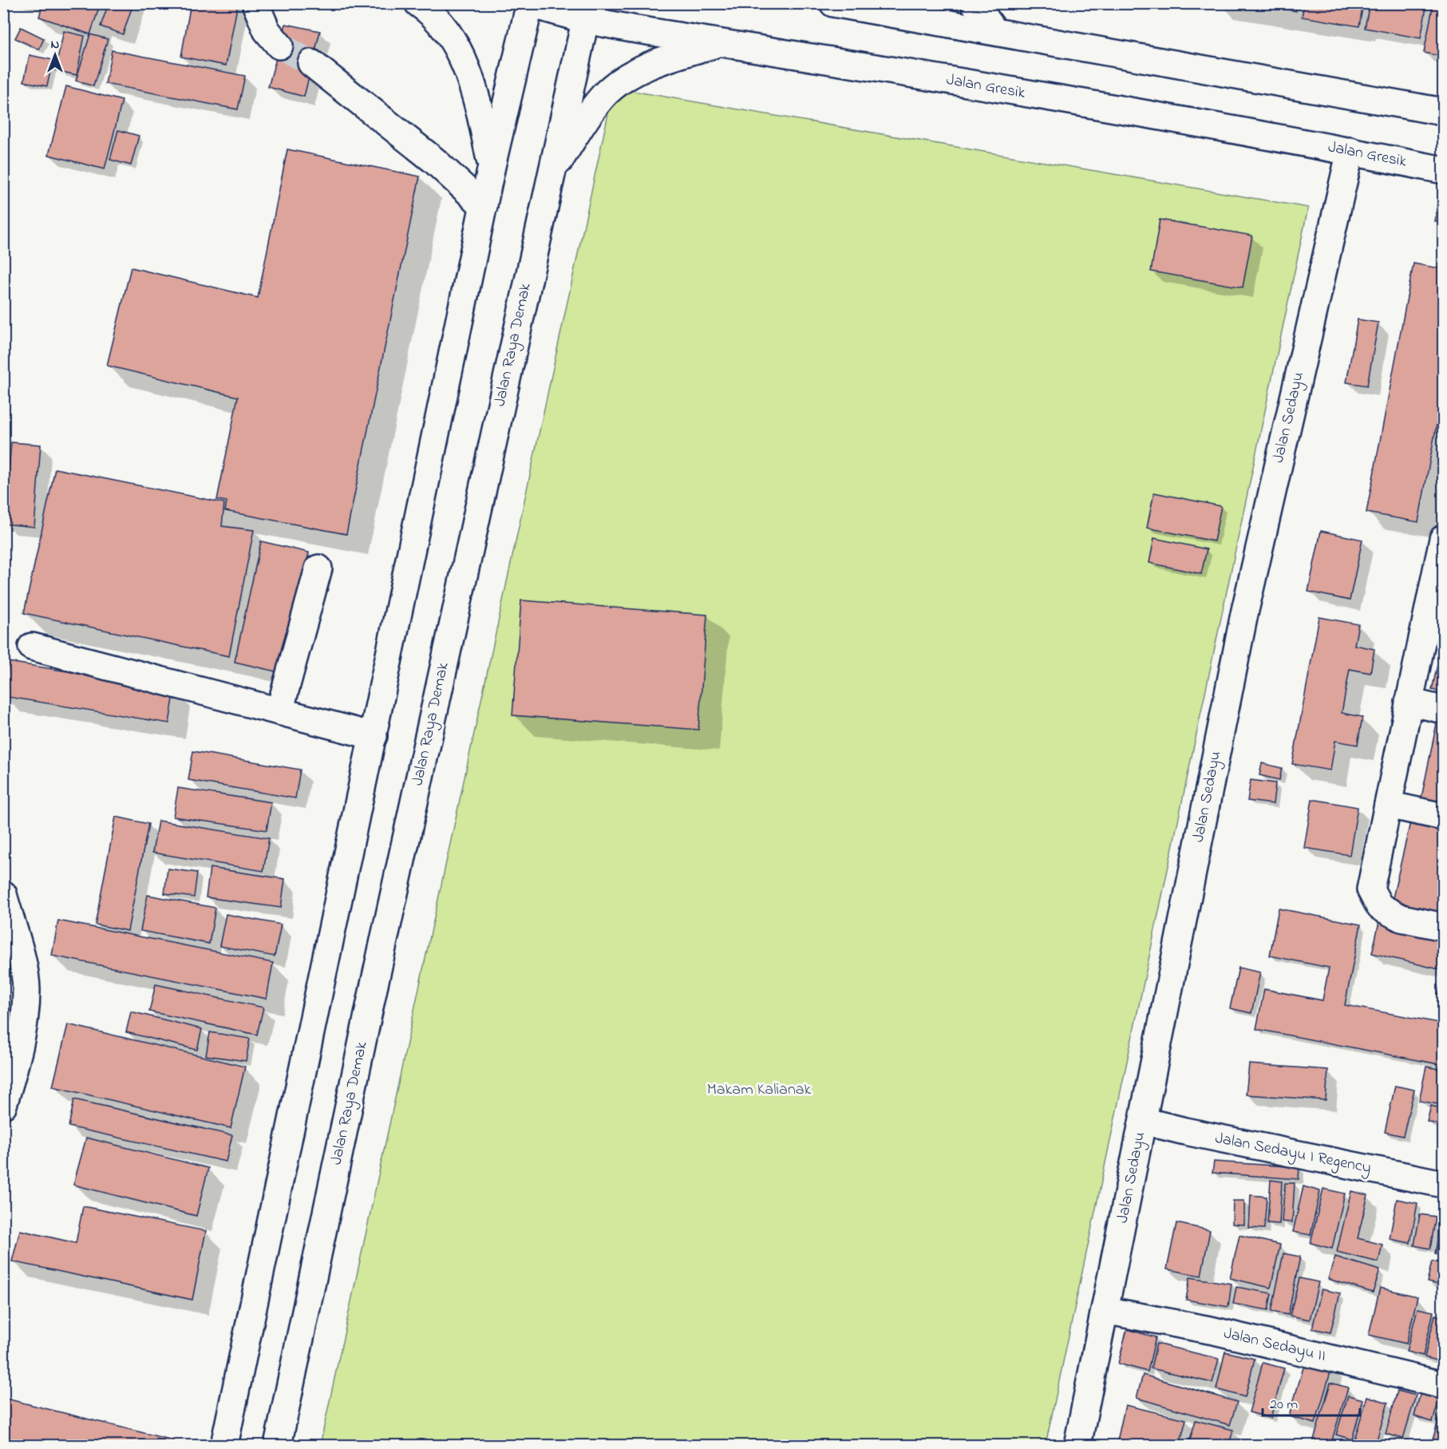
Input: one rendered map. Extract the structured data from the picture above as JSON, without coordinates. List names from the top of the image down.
{
  "streets": {
    "main road": [
      "Jalan Gresik",
      "Jalan Raya Demak",
      "Jalan Sedayu",
      "Jalan Sedayu I Regency",
      "Jalan Sedayu II"
    ]
  },
  "crossings": [
    ["Jalan Gresik", "Jalan Raya Demak"],
    ["Jalan Gresik", "Jalan Sedayu"],
    ["Jalan Sedayu", "Jalan Sedayu I Regency"],
    ["Jalan Sedayu", "Jalan Sedayu II"]
  ],
  "parks": ["Makam Kalianak"],
  "scale_bar": "20 m",
  "north": "top"
}
